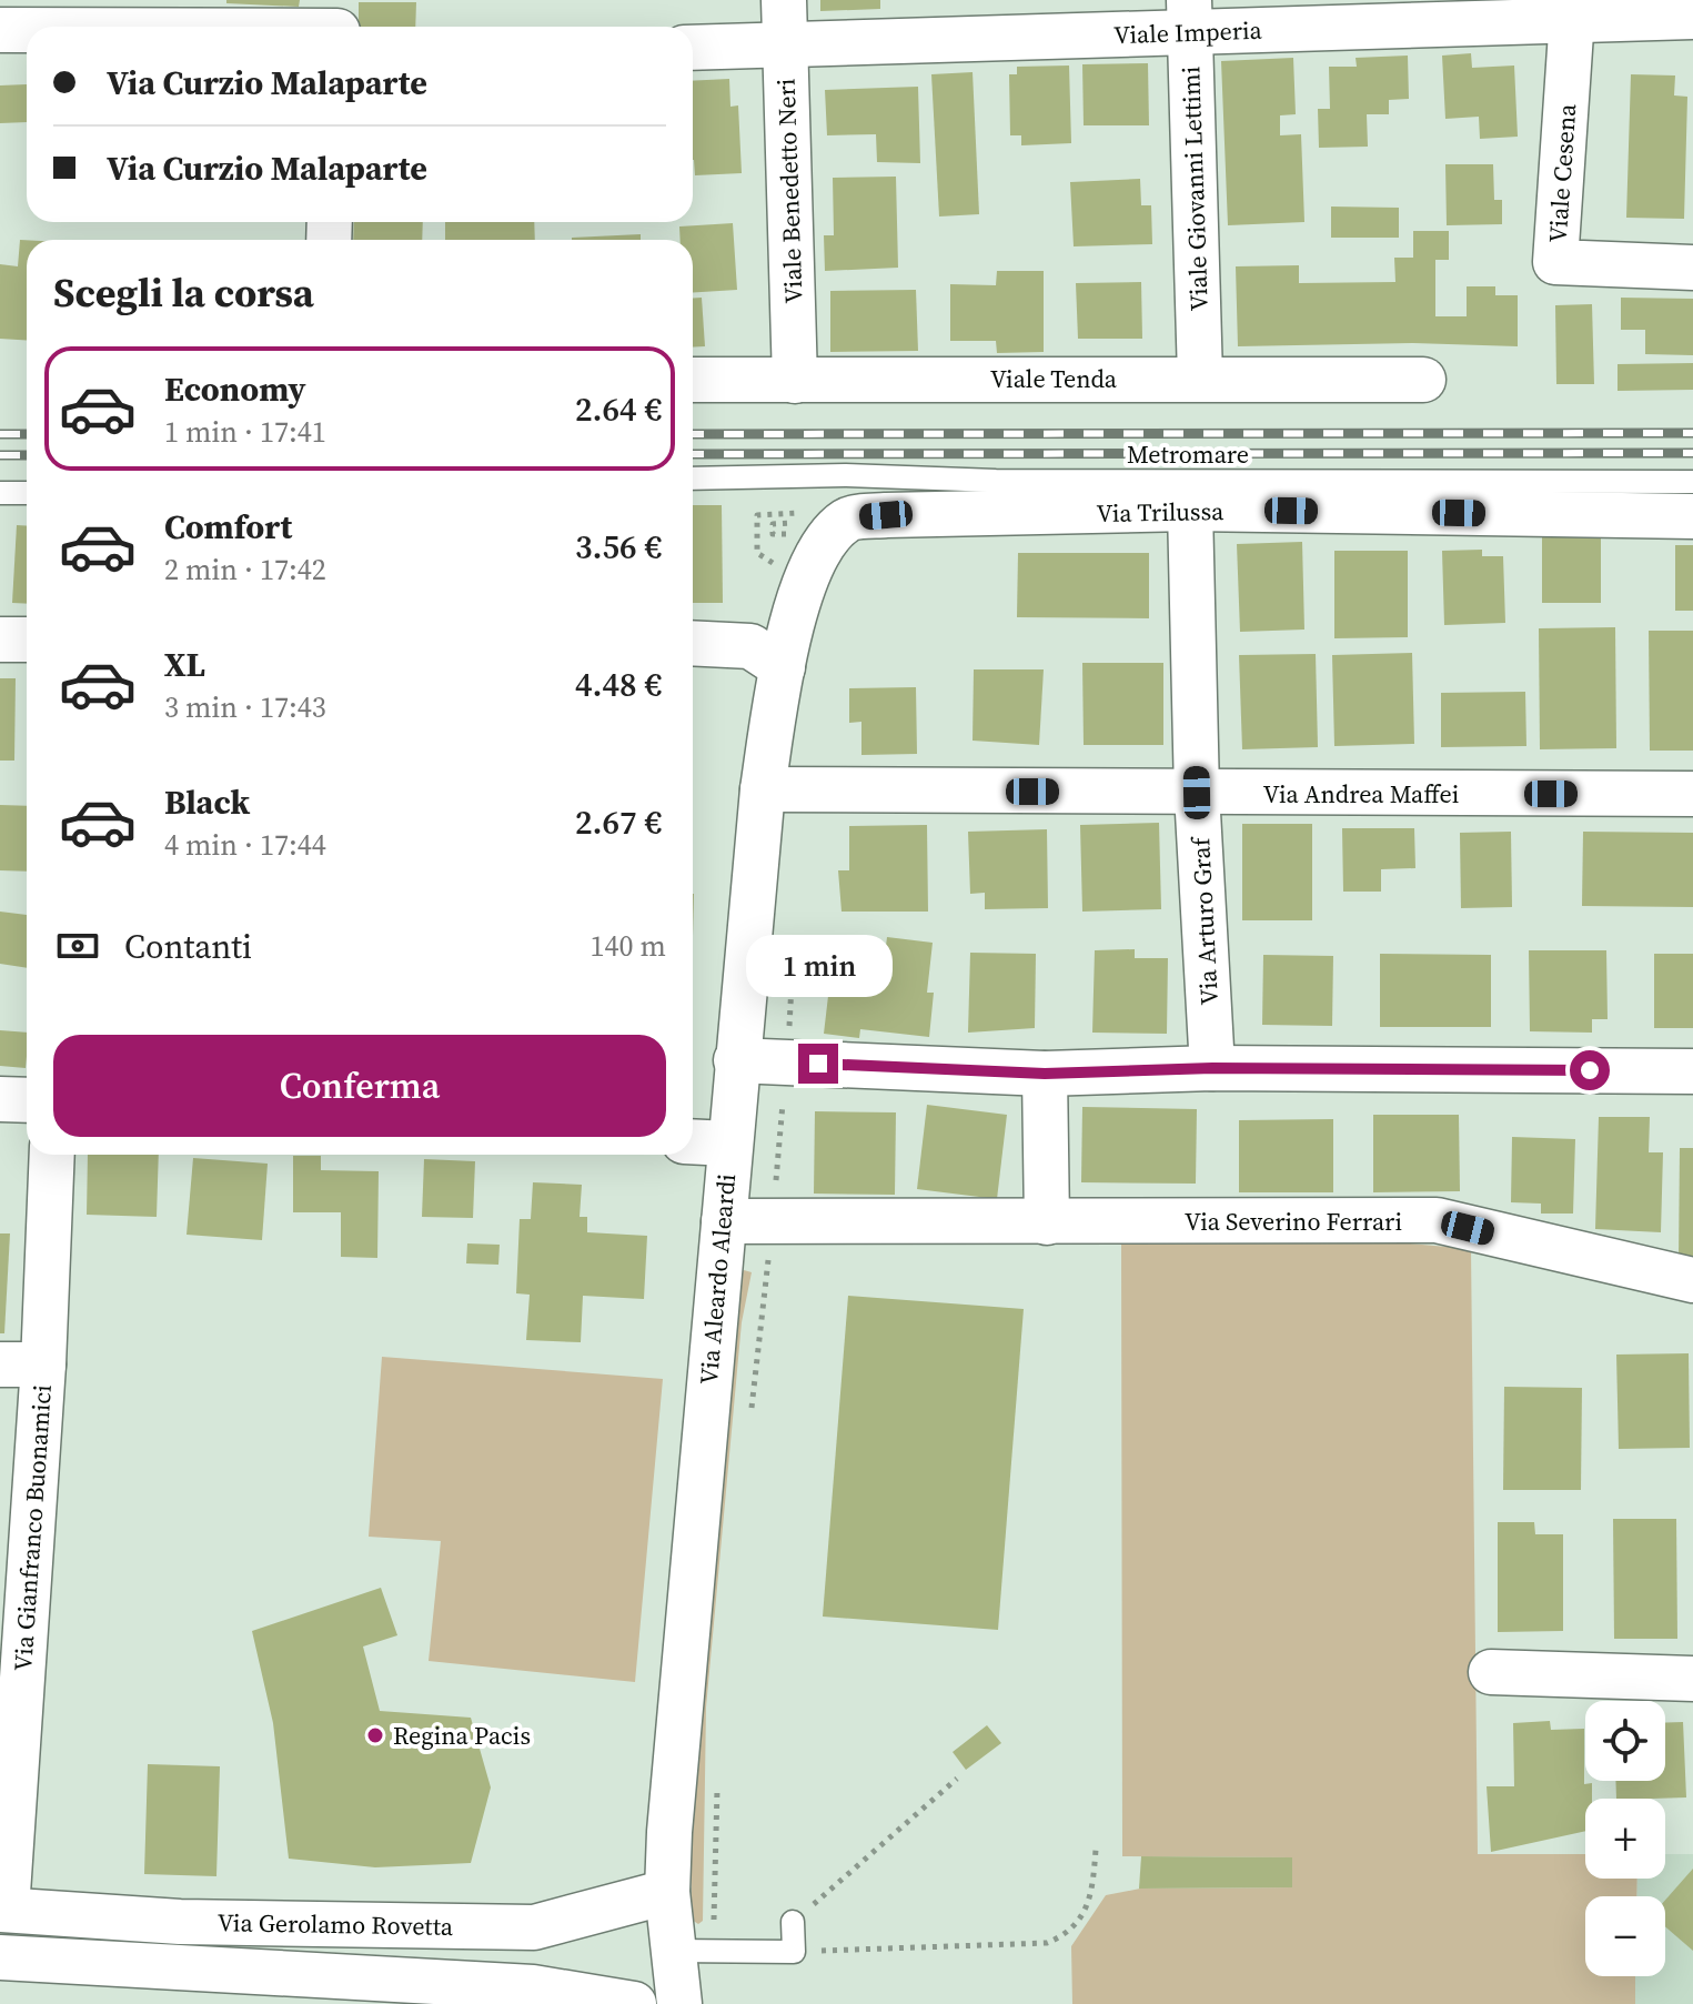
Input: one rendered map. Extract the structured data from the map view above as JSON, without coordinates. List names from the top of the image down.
{
  "streets": {
    "street": [
      "Viale Imperia",
      "Viale Cesena",
      "Viale Giovanni Lettimi",
      "Viale Benedetto Neri",
      "Viale Tenda",
      "Via Trilussa",
      "Via Andrea Maffei",
      "Via Arturo Graf",
      "Via Severino Ferrari",
      "Via Aleardo Aleardi",
      "Via Gianfranco Buonamici",
      "Via Gerolamo Rovetta"
    ],
    "lane": ["Metromare"]
  },
  "crossings": [
    ["Viale Imperia", "Viale Cesena"],
    ["Viale Imperia", "Viale Giovanni Lettimi"],
    ["Viale Imperia", "Viale Benedetto Neri"],
    ["Viale Giovanni Lettimi", "Viale Tenda"],
    ["Viale Benedetto Neri", "Viale Tenda"],
    ["Via Trilussa", "Via Arturo Graf"],
    ["Via Trilussa", "Via Aleardo Aleardi"],
    ["Via Andrea Maffei", "Via Arturo Graf"],
    ["Via Andrea Maffei", "Via Aleardo Aleardi"],
    ["Via Severino Ferrari", "Via Aleardo Aleardi"],
    ["Via Aleardo Aleardi", "Via Gerolamo Rovetta"],
    ["Via Gianfranco Buonamici", "Via Gerolamo Rovetta"]
  ],
  "places": ["Regina Pacis"],
  "page": {
    "banner": ["Via Curzio Malaparte", "Via Curzio Malaparte"],
    "heading": "Scegli la corsa",
    "list": [
      {
        "name": "Economy",
        "note": "1 min · 17:41",
        "value": "2.64 €"
      },
      {
        "name": "Comfort",
        "note": "2 min · 17:42",
        "value": "3.56 €"
      },
      {
        "name": "XL",
        "note": "3 min · 17:43",
        "value": "4.48 €"
      },
      {
        "name": "Black",
        "note": "4 min · 17:44",
        "value": "2.67 €"
      }
    ],
    "pay": ["Contanti", "140 m"],
    "bubble": "1 min",
    "buttons": "Conferma",
    "map_buttons": ["+", "−"]
  }
}
